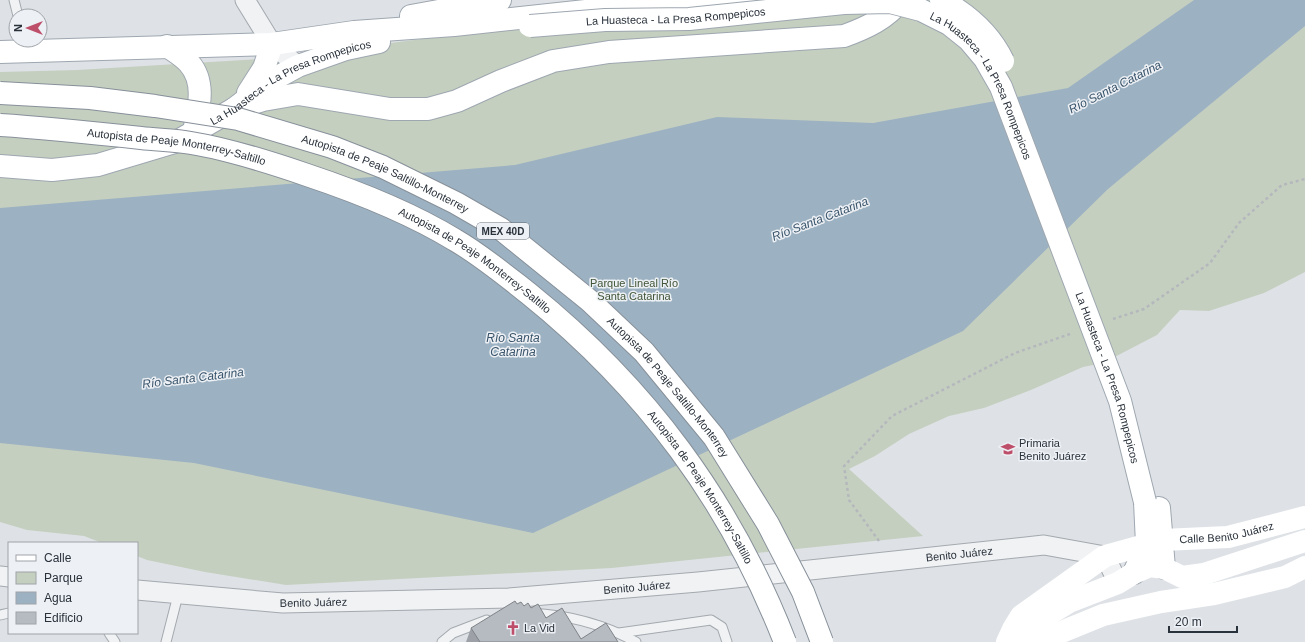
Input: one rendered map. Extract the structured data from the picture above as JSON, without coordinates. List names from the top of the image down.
{
  "streets": {
    "main road": [
      "La Huasteca - La Presa Rompepicos",
      "Autopista de Peaje Monterrey-Saltillo",
      "Autopista de Peaje Saltillo-Monterrey",
      "MEX 40D",
      "Calle Benito Juárez"
    ],
    "street": ["Benito Juárez"]
  },
  "crossings": [
    ["Calle Benito Juárez", "Benito Juárez"]
  ],
  "water": ["Río Santa Catarina"],
  "parks": ["Parque Lineal Río Santa Catarina"],
  "places": {
    "school or university": ["Primaria Benito Juárez"],
    "church": ["La Vid"]
  },
  "legend": [
    "Calle",
    "Parque",
    "Agua",
    "Edificio"
  ],
  "scale_bar": "20 m",
  "north": "left"
}
